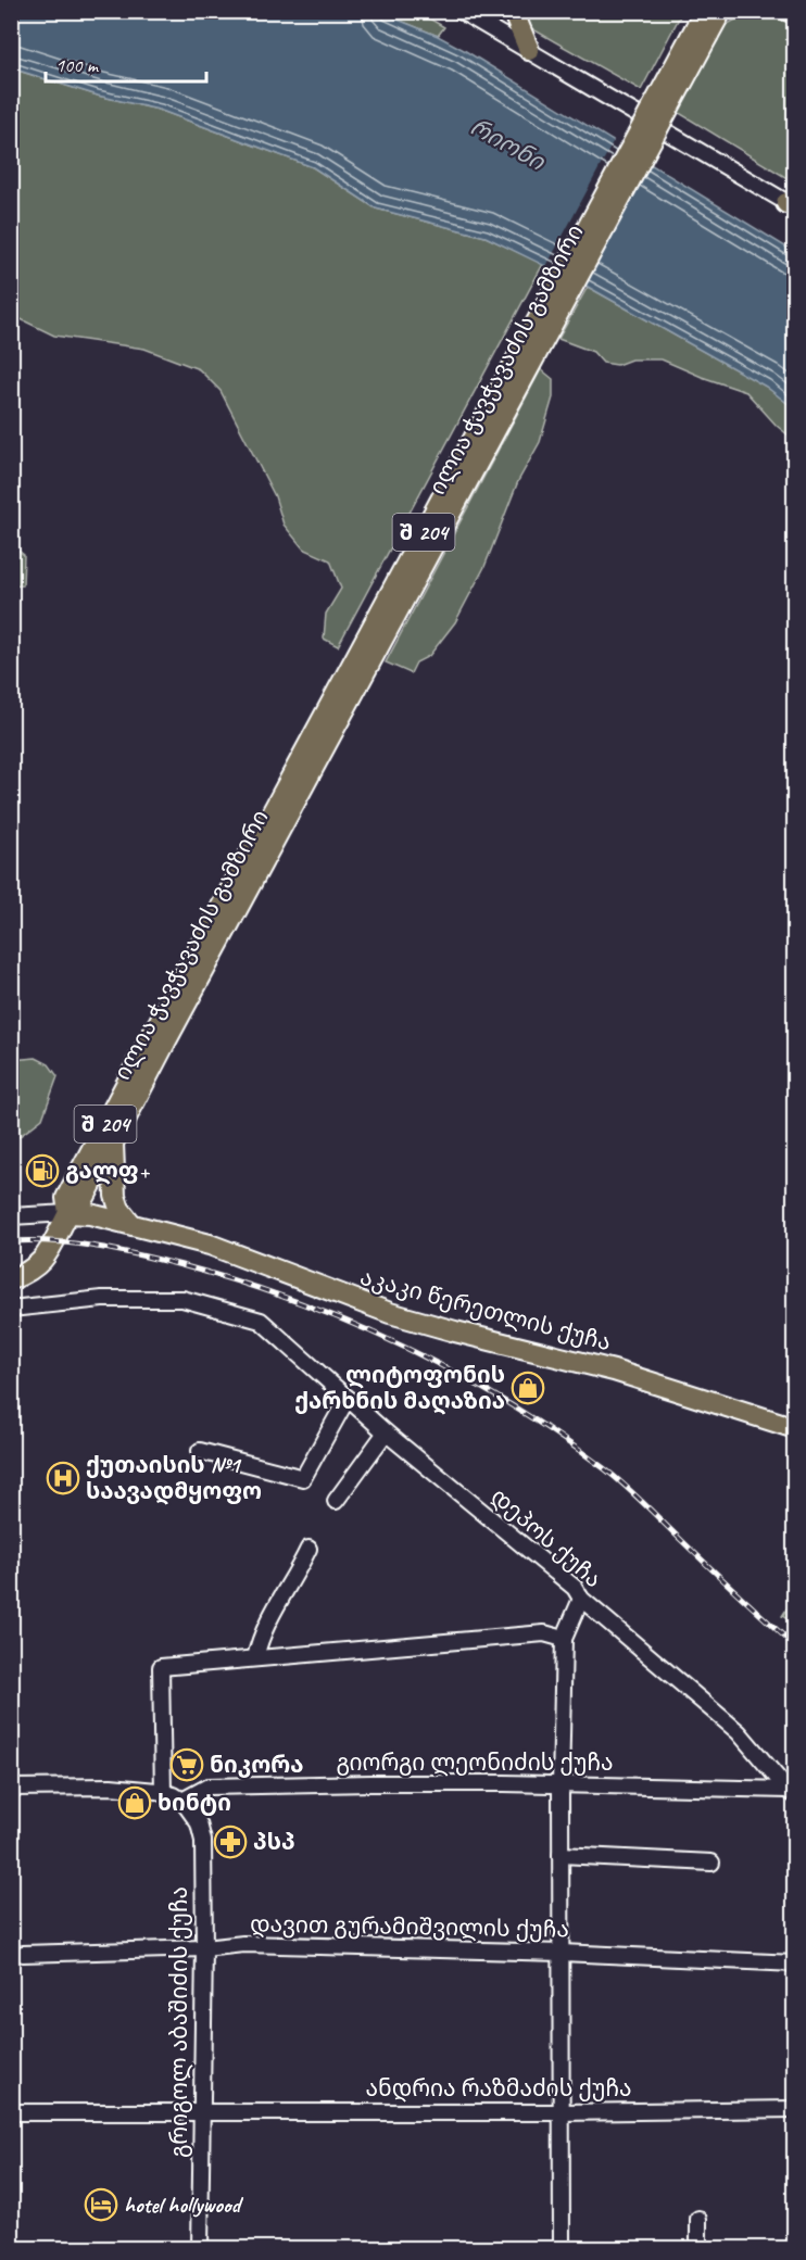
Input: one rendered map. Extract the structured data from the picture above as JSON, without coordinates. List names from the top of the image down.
{
  "streets": {
    "main road": ["ილია ჭავჭავაძის გამზირი", "შ 204", "აკაკი წერეთლის ქუჩა"],
    "street": [
      "დეპოს ქუჩა",
      "გიორგი ლეონიძის ქუჩა",
      "დავით გურამიშვილის ქუჩა",
      "გრიგოლ აბაშიძის ქუჩა",
      "ანდრია რაზმაძის ქუჩა"
    ]
  },
  "crossings": [
    ["ილია ჭავჭავაძის გამზირი", "შ 204"],
    ["ილია ჭავჭავაძის გამზირი", "აკაკი წერეთლის ქუჩა"],
    ["შ 204", "აკაკი წერეთლის ქუჩა"],
    ["დეპოს ქუჩა", "გიორგი ლეონიძის ქუჩა"],
    ["გიორგი ლეონიძის ქუჩა", "გრიგოლ აბაშიძის ქუჩა"],
    ["დავით გურამიშვილის ქუჩა", "გრიგოლ აბაშიძის ქუჩა"],
    ["გრიგოლ აბაშიძის ქუჩა", "ანდრია რაზმაძის ქუჩა"]
  ],
  "water": ["რიონი"],
  "places": {
    "fuel station": ["გალფ+"],
    "shop": ["ლიტოფონის ქარხნის მაღაზია", "ხინტი"],
    "hospital": ["ქუთაისის №1 საავადმყოფო"],
    "supermarket": ["ნიკორა"],
    "pharmacy": ["პსპ"],
    "hotel": ["hotel hollywood"]
  },
  "scale_bar": "100 m"
}
